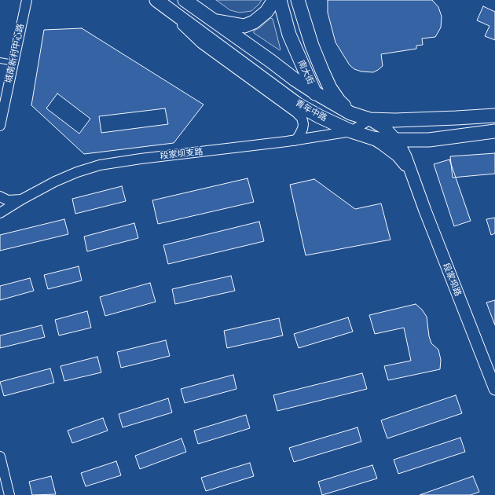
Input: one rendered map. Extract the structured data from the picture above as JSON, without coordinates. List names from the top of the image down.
{
  "streets": {
    "main road": ["南大街", "青年中路"],
    "street": ["城南新村中心路", "段家坝支路", "段家坝路"]
  },
  "crossings": [
    ["南大街", "青年中路"],
    ["南大街", "段家坝支路"],
    ["青年中路", "段家坝支路"],
    ["青年中路", "段家坝路"],
    ["段家坝支路", "段家坝路"]
  ]
}
